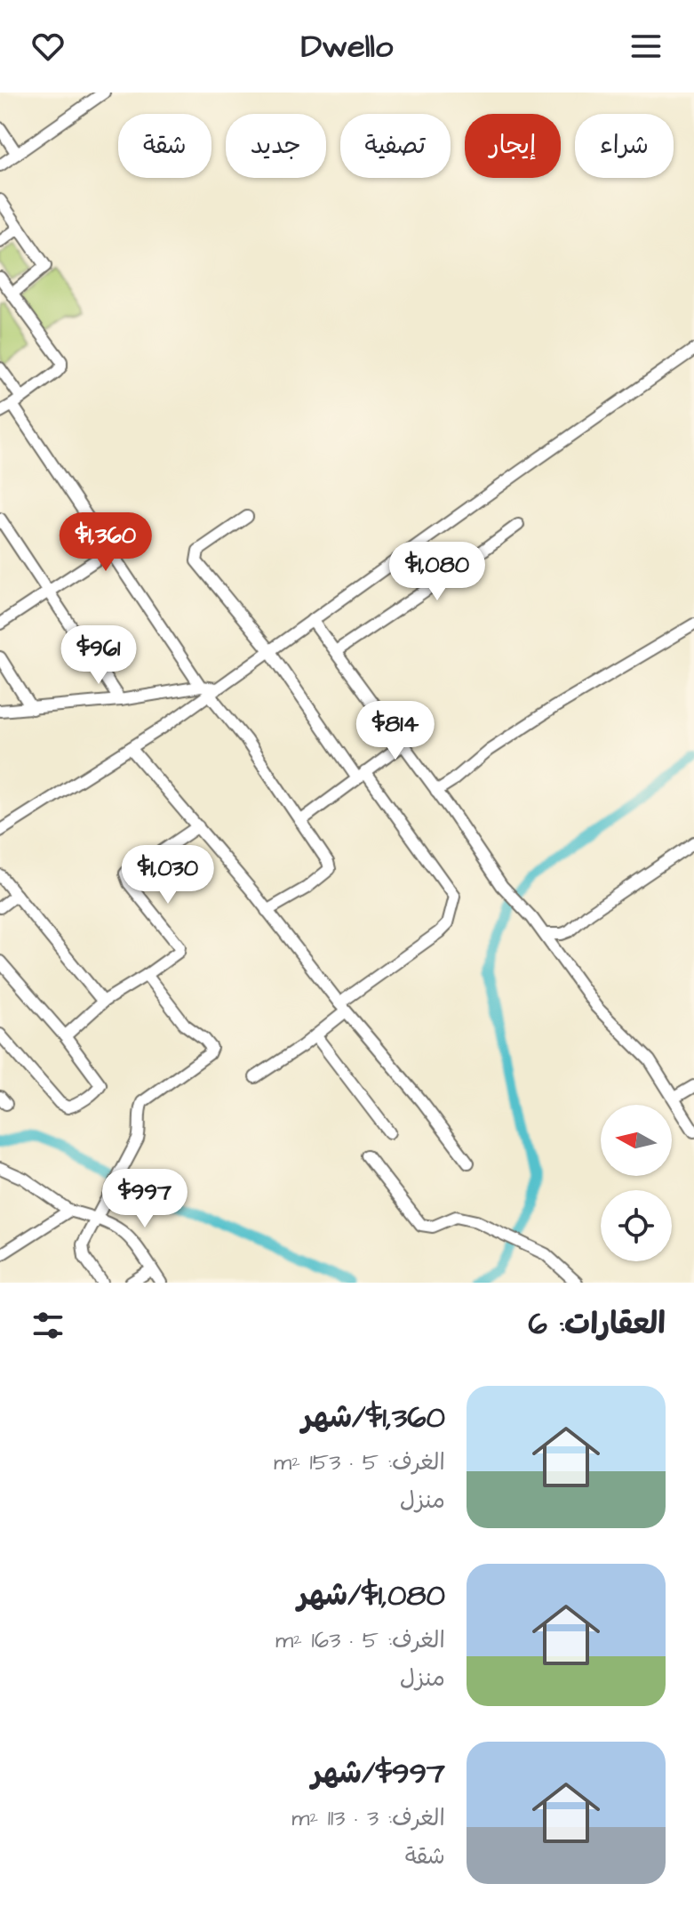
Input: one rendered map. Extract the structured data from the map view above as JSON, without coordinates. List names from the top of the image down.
{
  "north": "left",
  "page": {
    "header": "Dwello",
    "chip": [
      "شراء",
      "إيجار",
      "تصفية",
      "جديد",
      "شقة"
    ],
    "price": [
      "$1,360",
      "$1,080",
      "$961",
      "$814",
      "$1,030",
      "$997"
    ],
    "heading": "العقارات: 6",
    "list": [
      {
        "name": "$1,360/شهر",
        "note": "الغرف: 5 · 153 m² · منزل"
      },
      {
        "name": "$1,080/شهر",
        "note": "الغرف: 5 · 163 m² · منزل"
      },
      {
        "name": "$997/شهر",
        "note": "الغرف: 3 · 113 m² · شقة"
      }
    ]
  }
}
